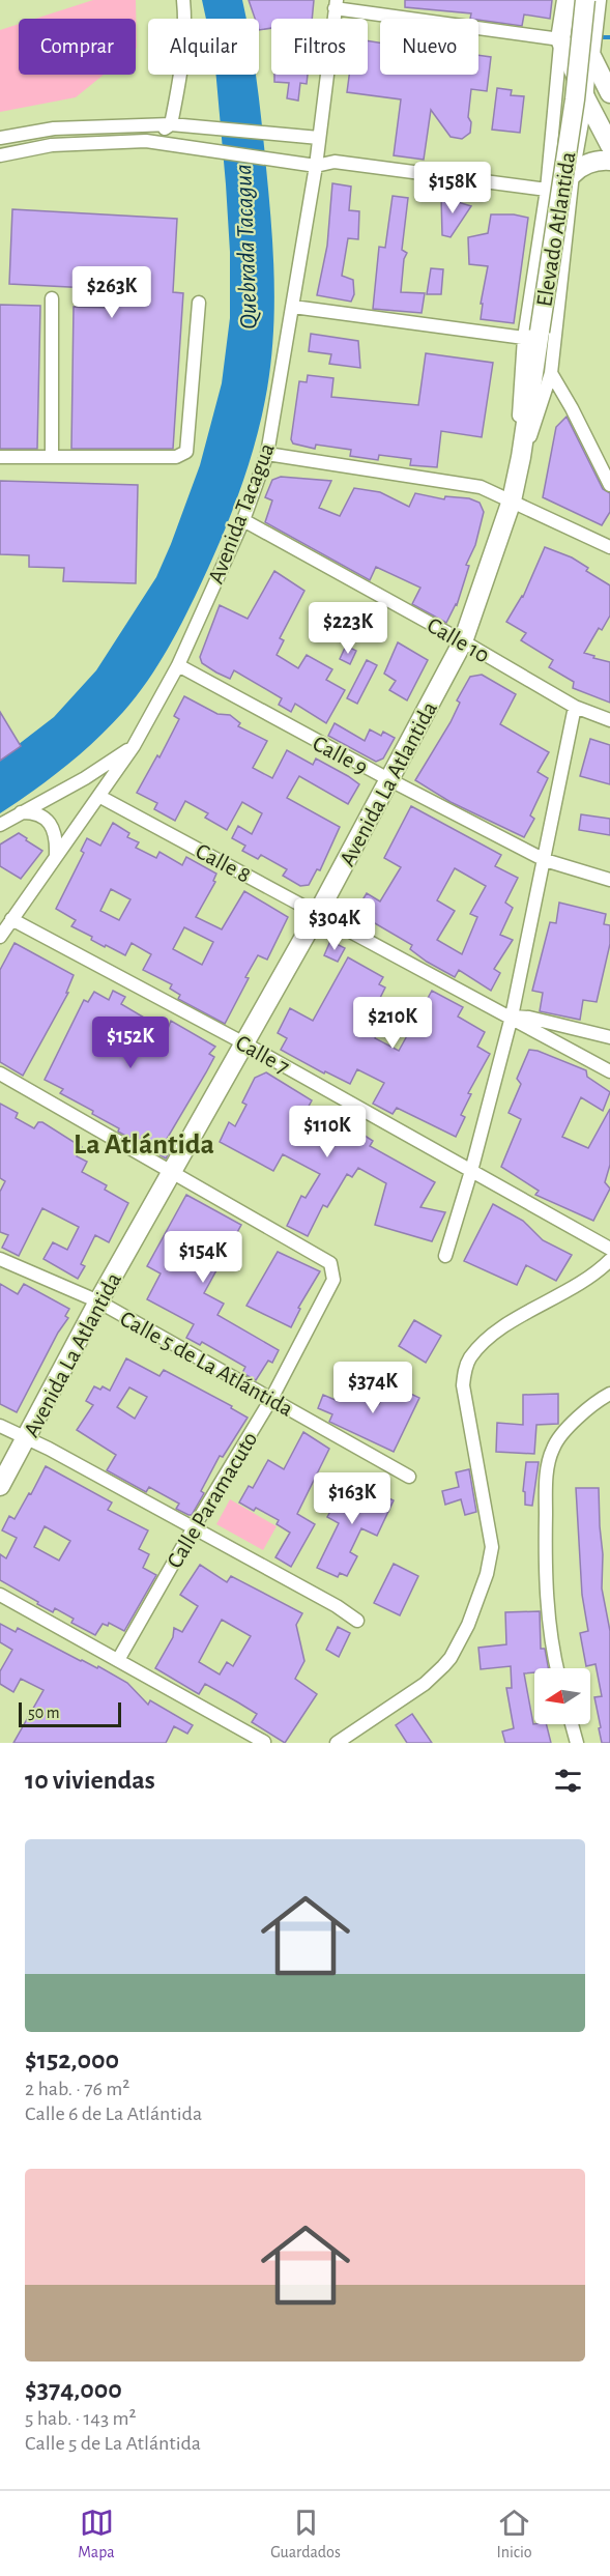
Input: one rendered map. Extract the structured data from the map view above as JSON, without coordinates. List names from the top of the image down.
{
  "streets": {
    "street": [
      "Elevado Atlantida",
      "Avenida Tacagua",
      "Calle 10",
      "Calle 9",
      "Avenida La Atlantida",
      "Calle 8",
      "Calle 7",
      "Calle 5 de La Atlántida",
      "Calle Paramacuto"
    ]
  },
  "crossings": [
    ["Elevado Atlantida", "Avenida La Atlantida"],
    ["Avenida Tacagua", "Calle 10"],
    ["Avenida Tacagua", "Calle 9"],
    ["Calle 10", "Avenida La Atlantida"],
    ["Calle 9", "Avenida La Atlantida"],
    ["Avenida La Atlantida", "Calle 8"],
    ["Avenida La Atlantida", "Calle 7"],
    ["Avenida La Atlantida", "Calle 5 de La Atlántida"],
    ["Avenida La Atlantida", "Calle Paramacuto"],
    ["Calle 5 de La Atlántida", "Calle Paramacuto"]
  ],
  "districts": ["La Atlántida"],
  "water": ["Quebrada Tacagua"],
  "scale_bar": "50 m",
  "north": "left",
  "page": {
    "chip": [
      "Comprar",
      "Alquilar",
      "Filtros",
      "Nuevo"
    ],
    "price": [
      "$158K",
      "$263K",
      "$223K",
      "$304K",
      "$210K",
      "$152K",
      "$110K",
      "$154K",
      "$374K",
      "$163K"
    ],
    "scale": "50 m",
    "heading": "10 viviendas",
    "list": [
      {
        "name": "$152,000",
        "note": "2 hab. · 76 m² · Calle 6 de La Atlántida"
      },
      {
        "name": "$374,000",
        "note": "5 hab. · 143 m² · Calle 5 de La Atlántida"
      }
    ],
    "tabs": ["Mapa", "Guardados", "Inicio"]
  }
}
